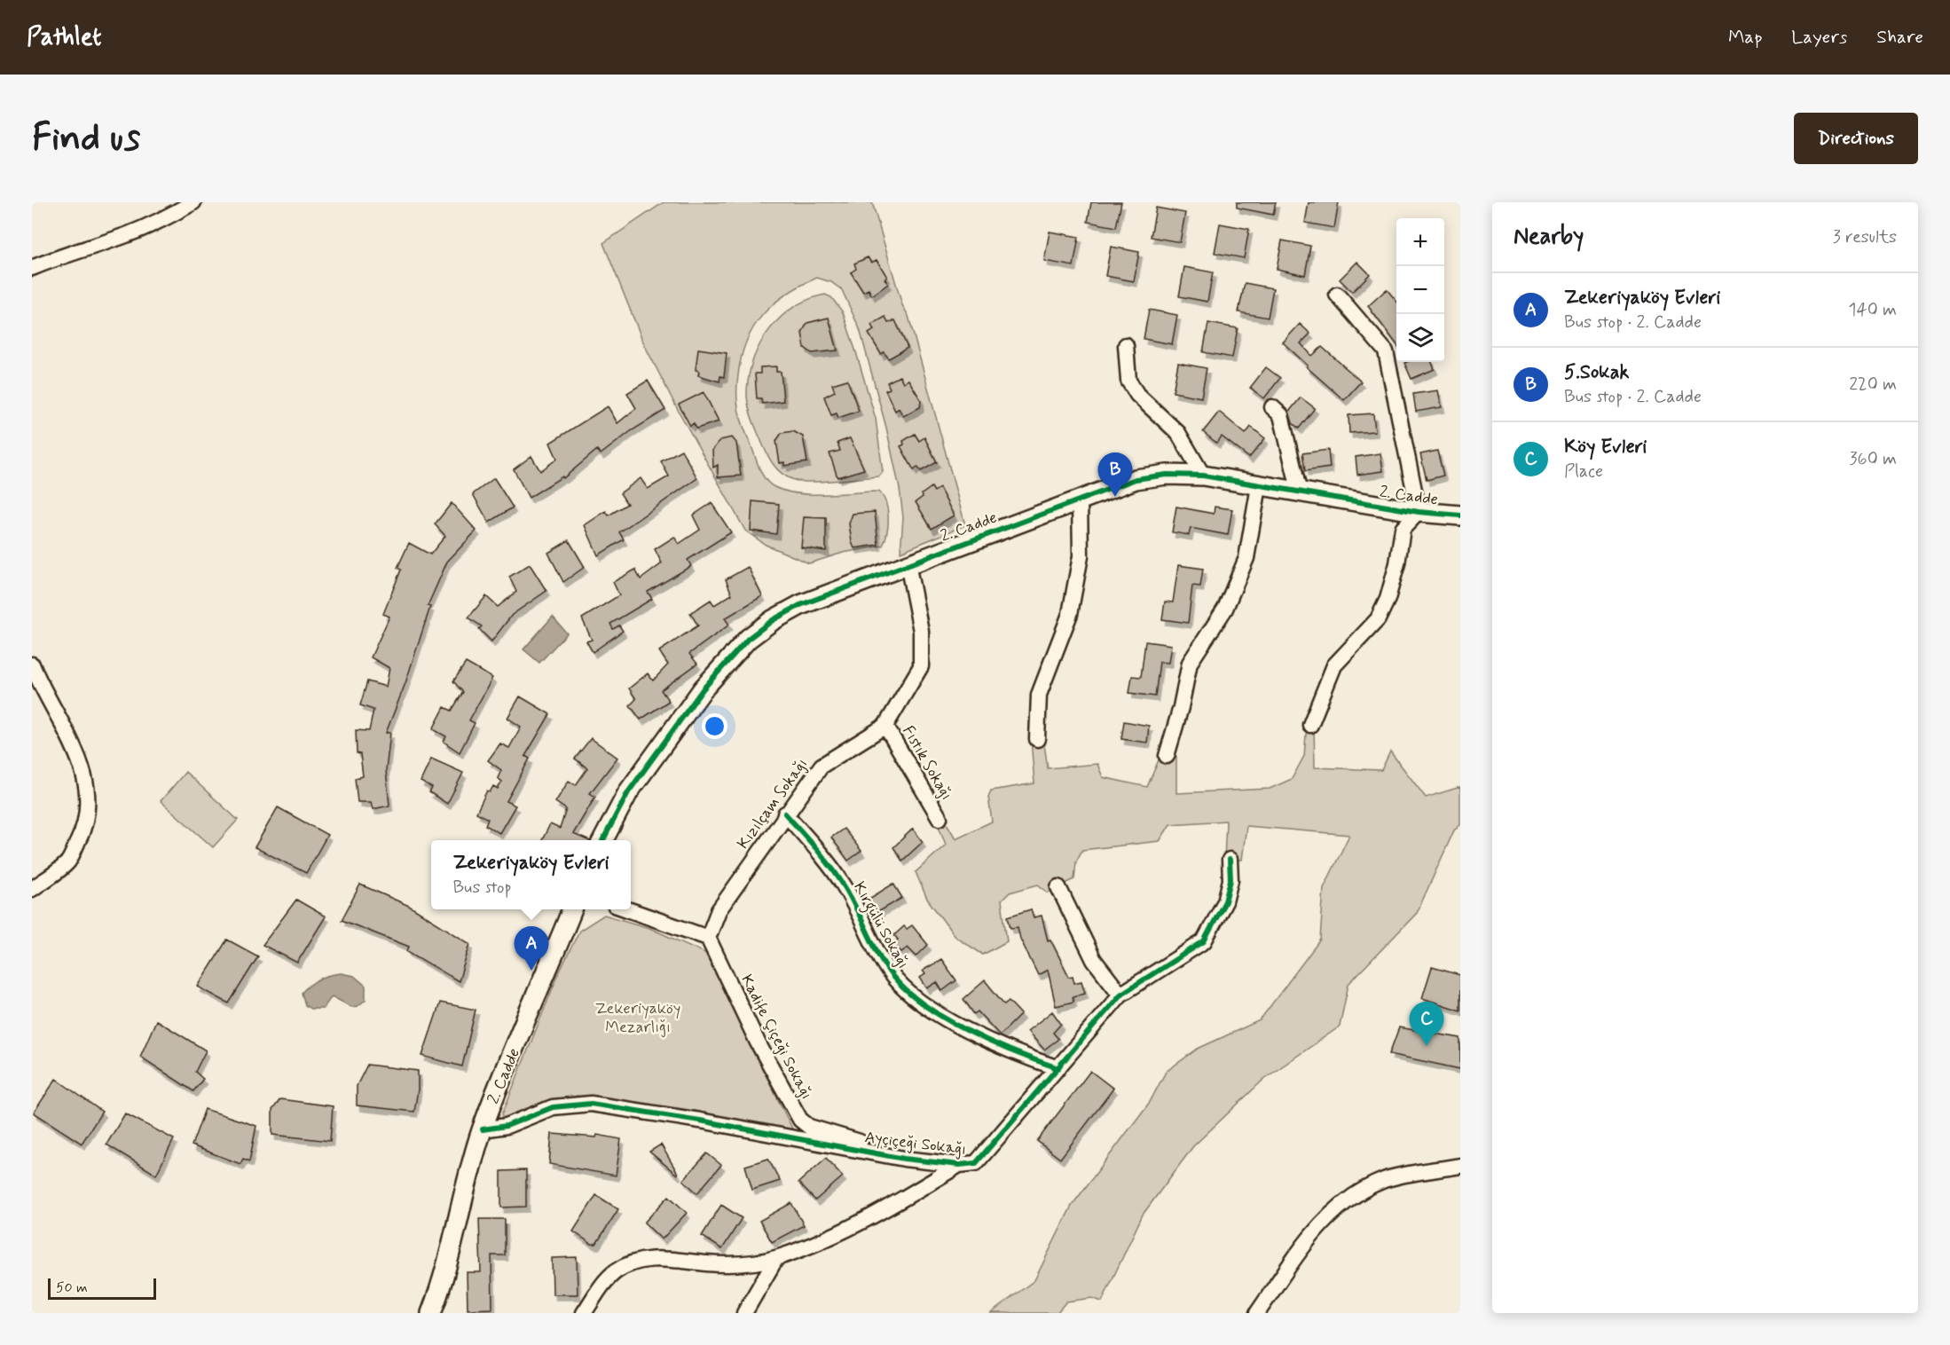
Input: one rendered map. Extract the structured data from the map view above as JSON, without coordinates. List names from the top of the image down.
{
  "streets": {
    "street": [
      "2. Cadde",
      "Fıstık Sokağı",
      "Kızılçam Sokağı",
      "Kırgülü Sokağı",
      "Kadife Çiçeği Sokağı",
      "Ayçiçeği Sokağı"
    ]
  },
  "crossings": [
    ["2. Cadde", "Kızılçam Sokağı"],
    ["2. Cadde", "Ayçiçeği Sokağı"],
    ["Fıstık Sokağı", "Kızılçam Sokağı"],
    ["Kızılçam Sokağı", "Kırgülü Sokağı"],
    ["Kızılçam Sokağı", "Kadife Çiçeği Sokağı"],
    ["Kırgülü Sokağı", "Ayçiçeği Sokağı"],
    ["Kadife Çiçeği Sokağı", "Ayçiçeği Sokağı"]
  ],
  "parks": ["Zekeriyaköy Mezarlığı"],
  "scale_bar": "50 m",
  "page": {
    "header": "Pathlet",
    "nav": ["Map", "Layers", "Share"],
    "buttons": "Directions",
    "title": "Find us",
    "heading": ["Nearby", "3 results"],
    "map_buttons": ["+", "−"],
    "list": [
      {
        "mark": "A",
        "name": "Zekeriyaköy Evleri",
        "note": "Bus stop · 2. Cadde",
        "value": "140 m"
      },
      {
        "mark": "B",
        "name": "5.Sokak",
        "note": "Bus stop · 2. Cadde",
        "value": "220 m"
      },
      {
        "mark": "C",
        "name": "Köy Evleri",
        "note": "Place",
        "value": "360 m"
      }
    ],
    "pins": ["B", "A", "C"],
    "popup": ["Zekeriyaköy Evleri", "Bus stop"],
    "scale": "50 m"
  }
}
